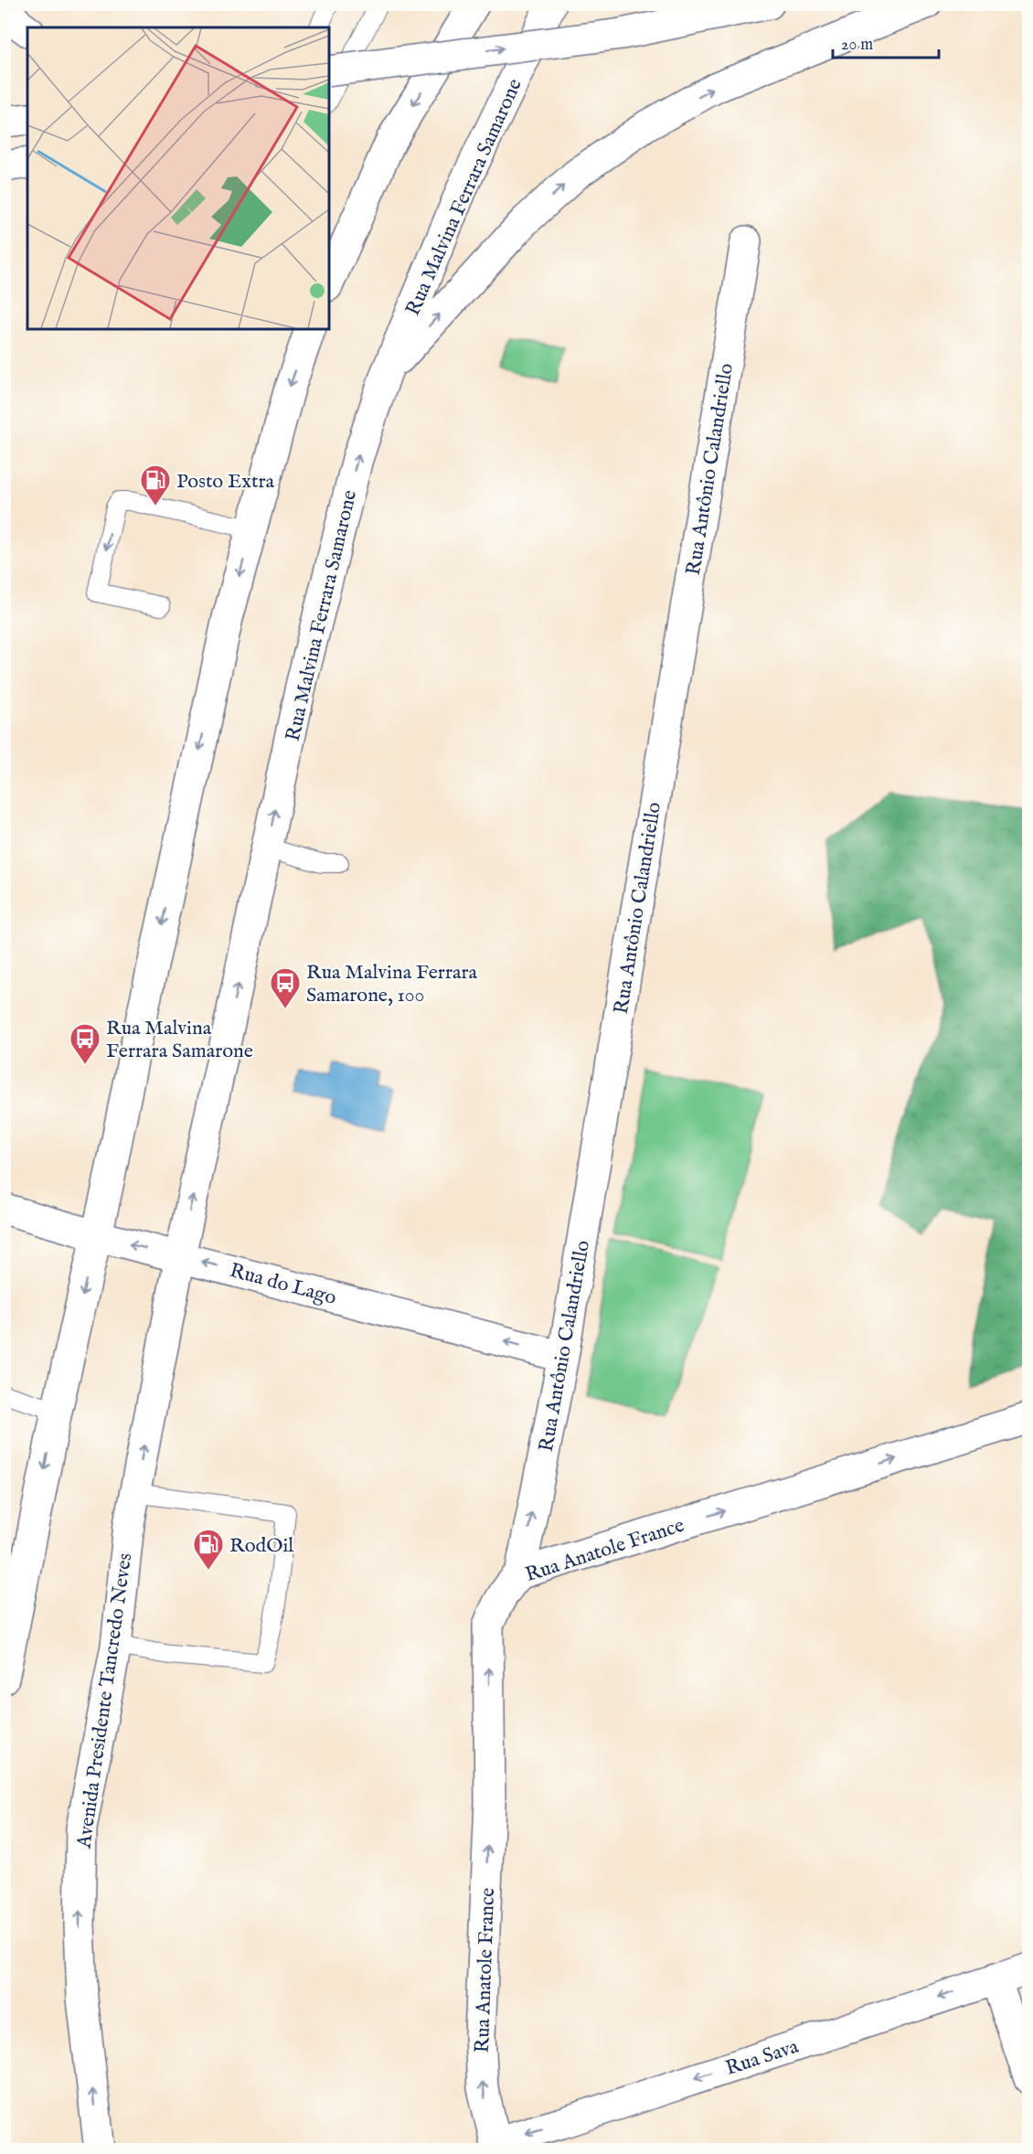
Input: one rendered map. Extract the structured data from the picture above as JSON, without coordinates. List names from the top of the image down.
{
  "streets": {
    "main road": [
      "Rua Malvina Ferrara Samarone",
      "Rua Antônio Calandriello",
      "Rua do Lago",
      "Rua Anatole France",
      "Avenida Presidente Tancredo Neves",
      "Rua Sava"
    ]
  },
  "crossings": [
    ["Rua Malvina Ferrara Samarone", "Rua do Lago"],
    ["Rua Malvina Ferrara Samarone", "Avenida Presidente Tancredo Neves"],
    ["Rua Antônio Calandriello", "Rua do Lago"],
    ["Rua Antônio Calandriello", "Rua Anatole France"],
    ["Rua do Lago", "Avenida Presidente Tancredo Neves"],
    ["Rua Anatole France", "Rua Sava"]
  ],
  "one_way": ["Rua do Lago", "Rua Anatole France", "Rua Sava"],
  "places": {
    "fuel station": ["Posto Extra", "RodOil"],
    "bus stop": ["Rua Malvina Ferrara Samarone, 100", "Rua Malvina Ferrara Samarone"]
  },
  "scale_bar": "20 m"
}
